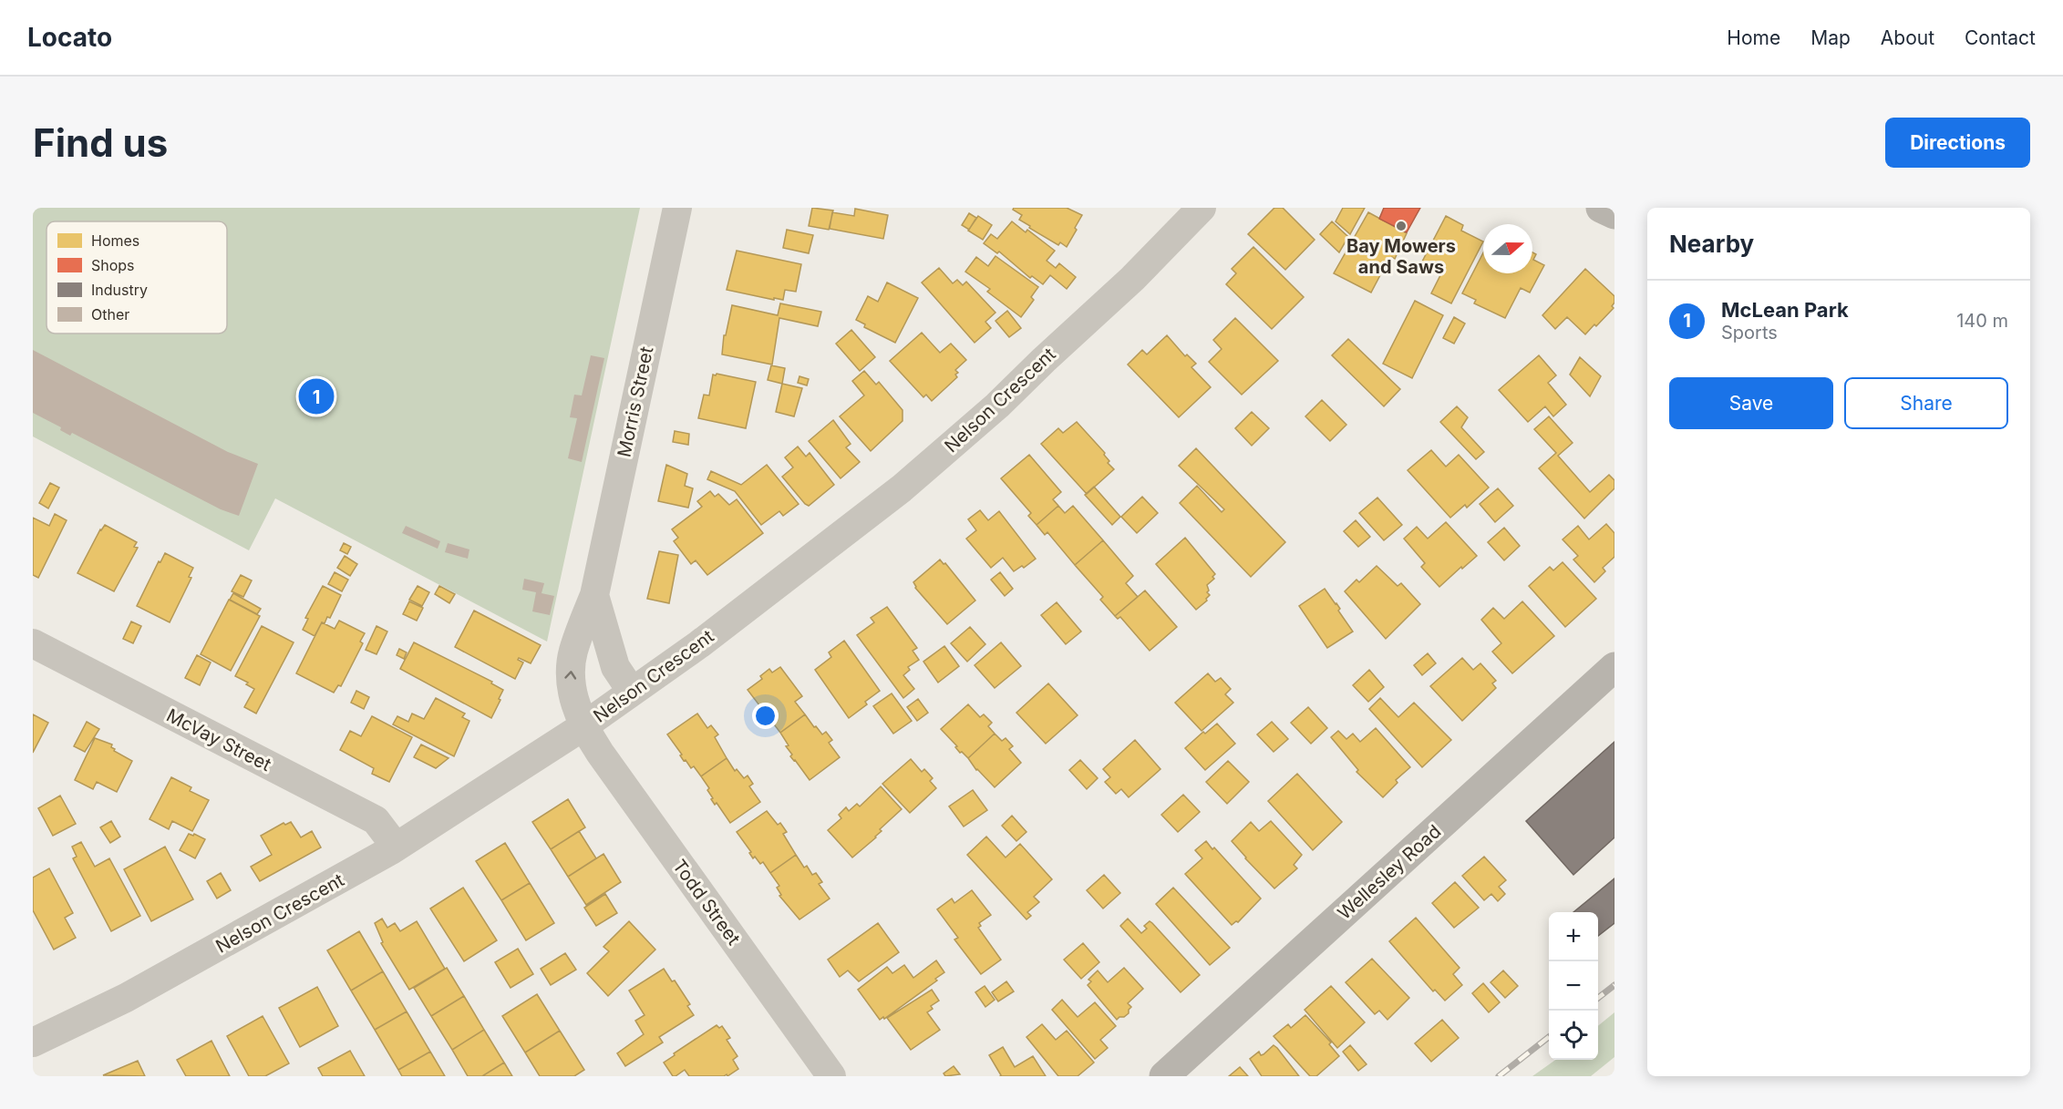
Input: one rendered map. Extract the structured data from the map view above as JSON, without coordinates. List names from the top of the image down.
{
  "streets": {
    "street": [
      "Nelson Crescent",
      "Morris Street",
      "McVay Street",
      "Wellesley Road",
      "Todd Street"
    ]
  },
  "crossings": [
    ["Nelson Crescent", "Morris Street"],
    ["Nelson Crescent", "McVay Street"],
    ["Nelson Crescent", "Todd Street"],
    ["Morris Street", "Todd Street"]
  ],
  "places": ["Bay Mowers and Saws"],
  "legend": [
    "Homes",
    "Shops",
    "Industry",
    "Other"
  ],
  "north": "right",
  "page": {
    "header": "Locato",
    "nav": [
      "Home",
      "Map",
      "About",
      "Contact"
    ],
    "buttons": [
      "Directions",
      ["Save", "Share"]
    ],
    "title": "Find us",
    "heading": "Nearby",
    "list": [
      {
        "mark": "1",
        "name": "McLean Park",
        "note": "Sports",
        "value": "140 m"
      }
    ],
    "pins": "1",
    "map_buttons": ["+", "−"]
  }
}
